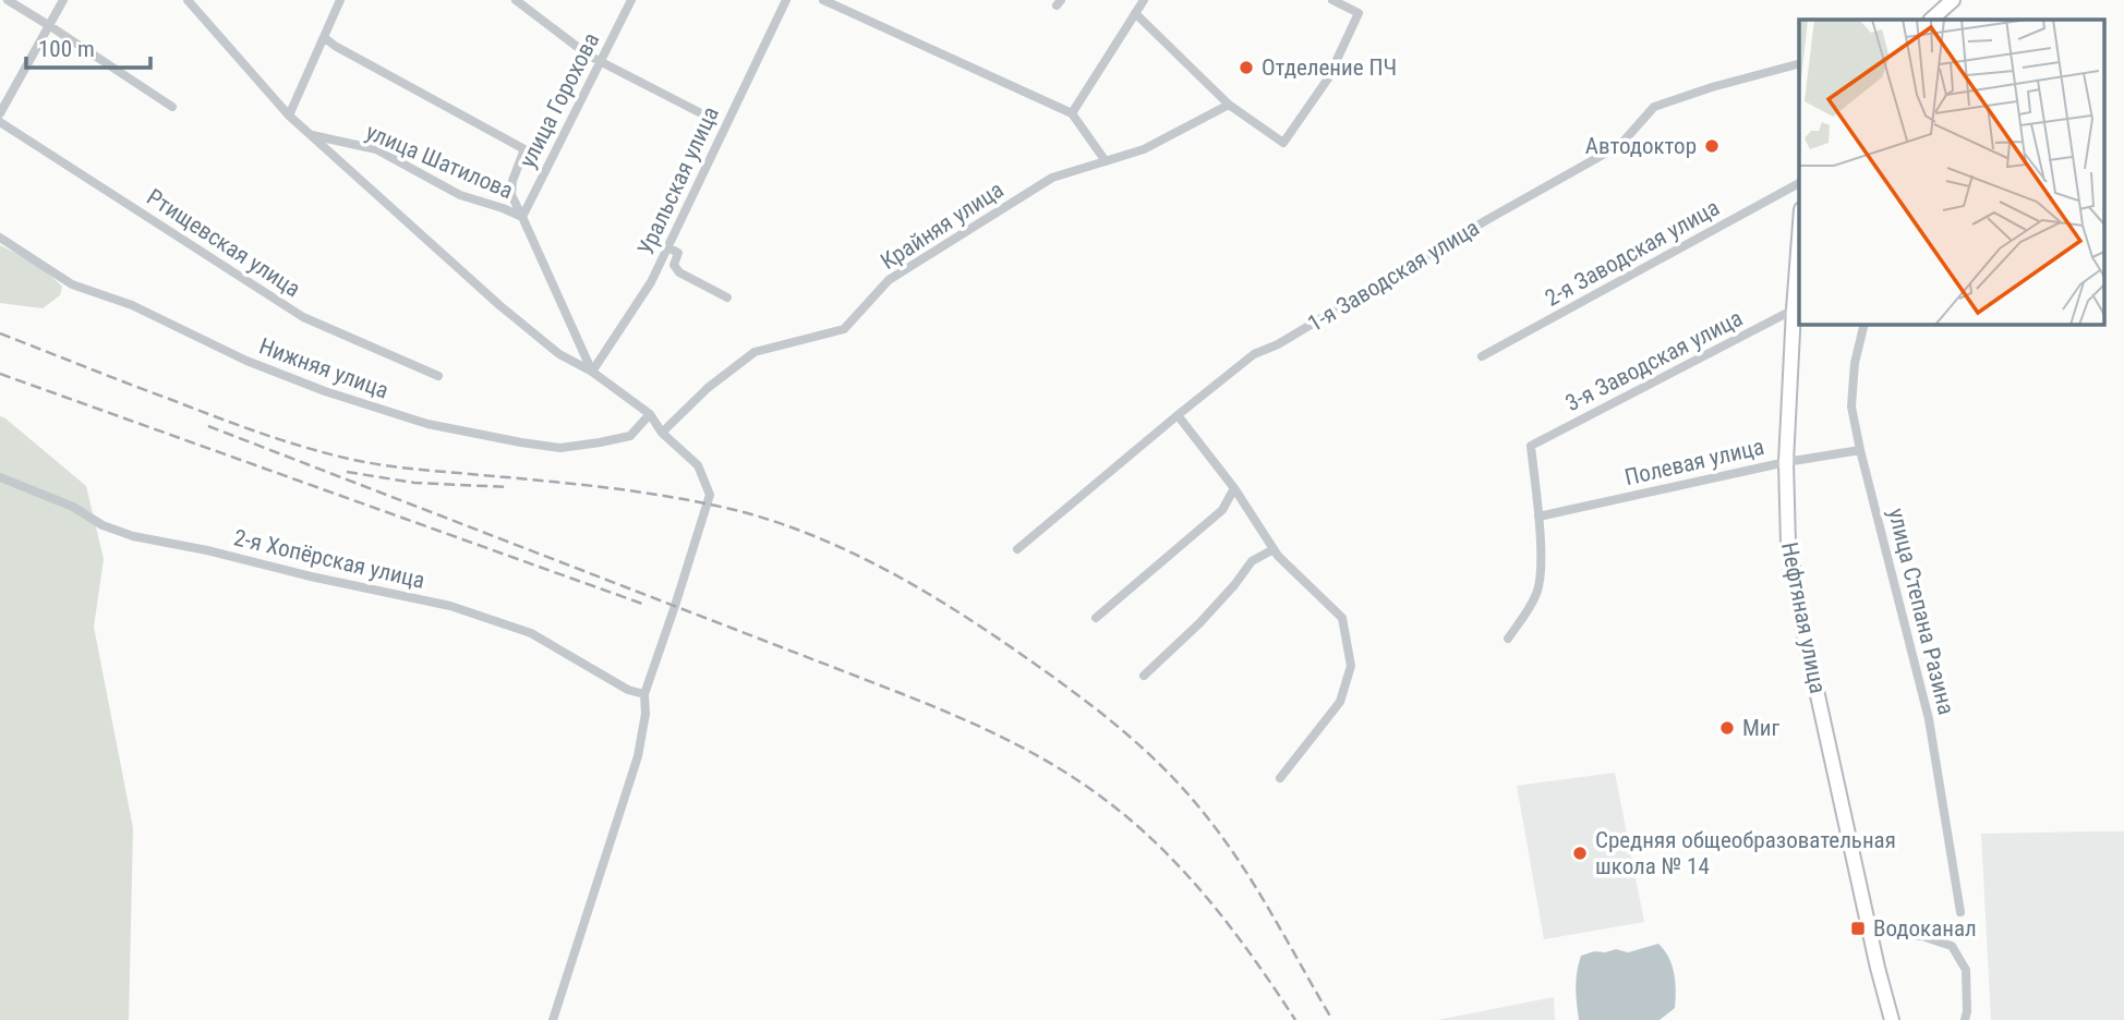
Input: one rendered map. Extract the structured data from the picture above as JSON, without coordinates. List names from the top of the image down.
{
  "streets": {
    "main road": ["Нефтяная улица"],
    "street": [
      "улица Горохова",
      "улица Шатилова",
      "Уральская улица",
      "Крайняя улица",
      "Ртищевская улица",
      "2-я Заводская улица",
      "1-я Заводская улица",
      "3-я Заводская улица",
      "Нижняя улица",
      "Полевая улица",
      "2-я Хопёрская улица",
      "улица Степана Разина"
    ]
  },
  "crossings": [
    ["улица Горохова", "улица Шатилова"],
    ["улица Шатилова", "Уральская улица"],
    ["улица Шатилова", "Нижняя улица"],
    ["3-я Заводская улица", "Полевая улица"],
    ["3-я Заводская улица", "Нефтяная улица"],
    ["Полевая улица", "улица Степана Разина"],
    ["Полевая улица", "Нефтяная улица"]
  ],
  "places": {
    "other": [
      "Отделение ПЧ",
      "Автодоктор",
      "Миг",
      "Средняя общеобразовательная школа № 14"
    ],
    "transit": ["Водоканал"]
  },
  "scale_bar": "100 m"
}
